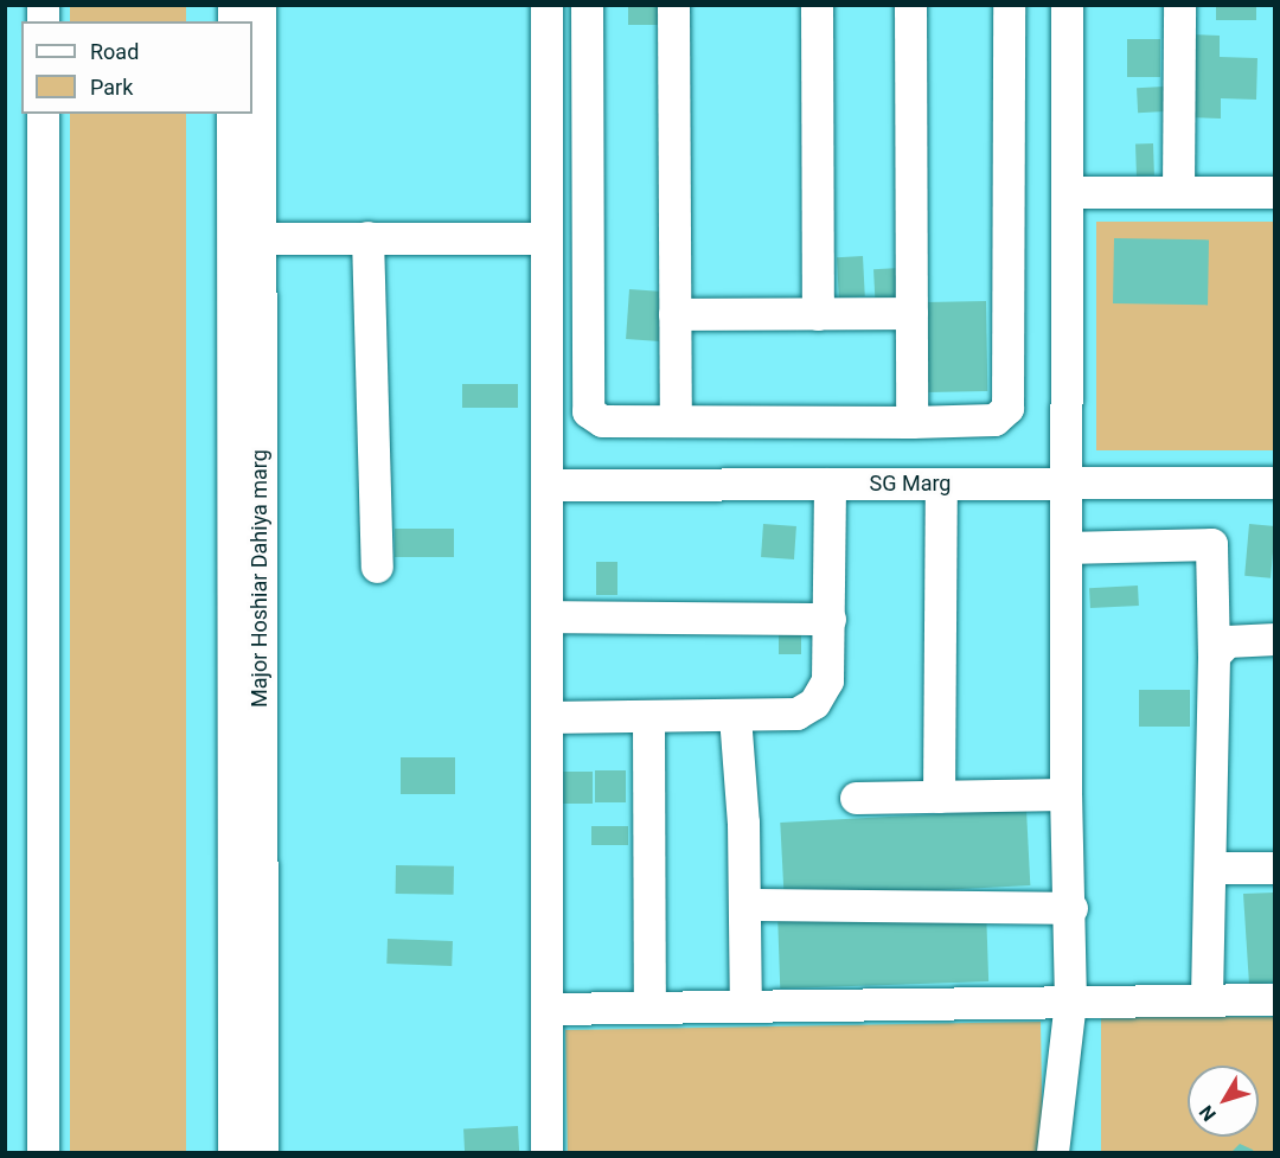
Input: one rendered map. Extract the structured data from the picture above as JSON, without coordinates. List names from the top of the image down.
{
  "streets": {
    "street": ["SG Marg", "Major Hoshiar Dahiya marg"]
  },
  "legend": ["Road", "Park"],
  "north": "bottom left"
}
